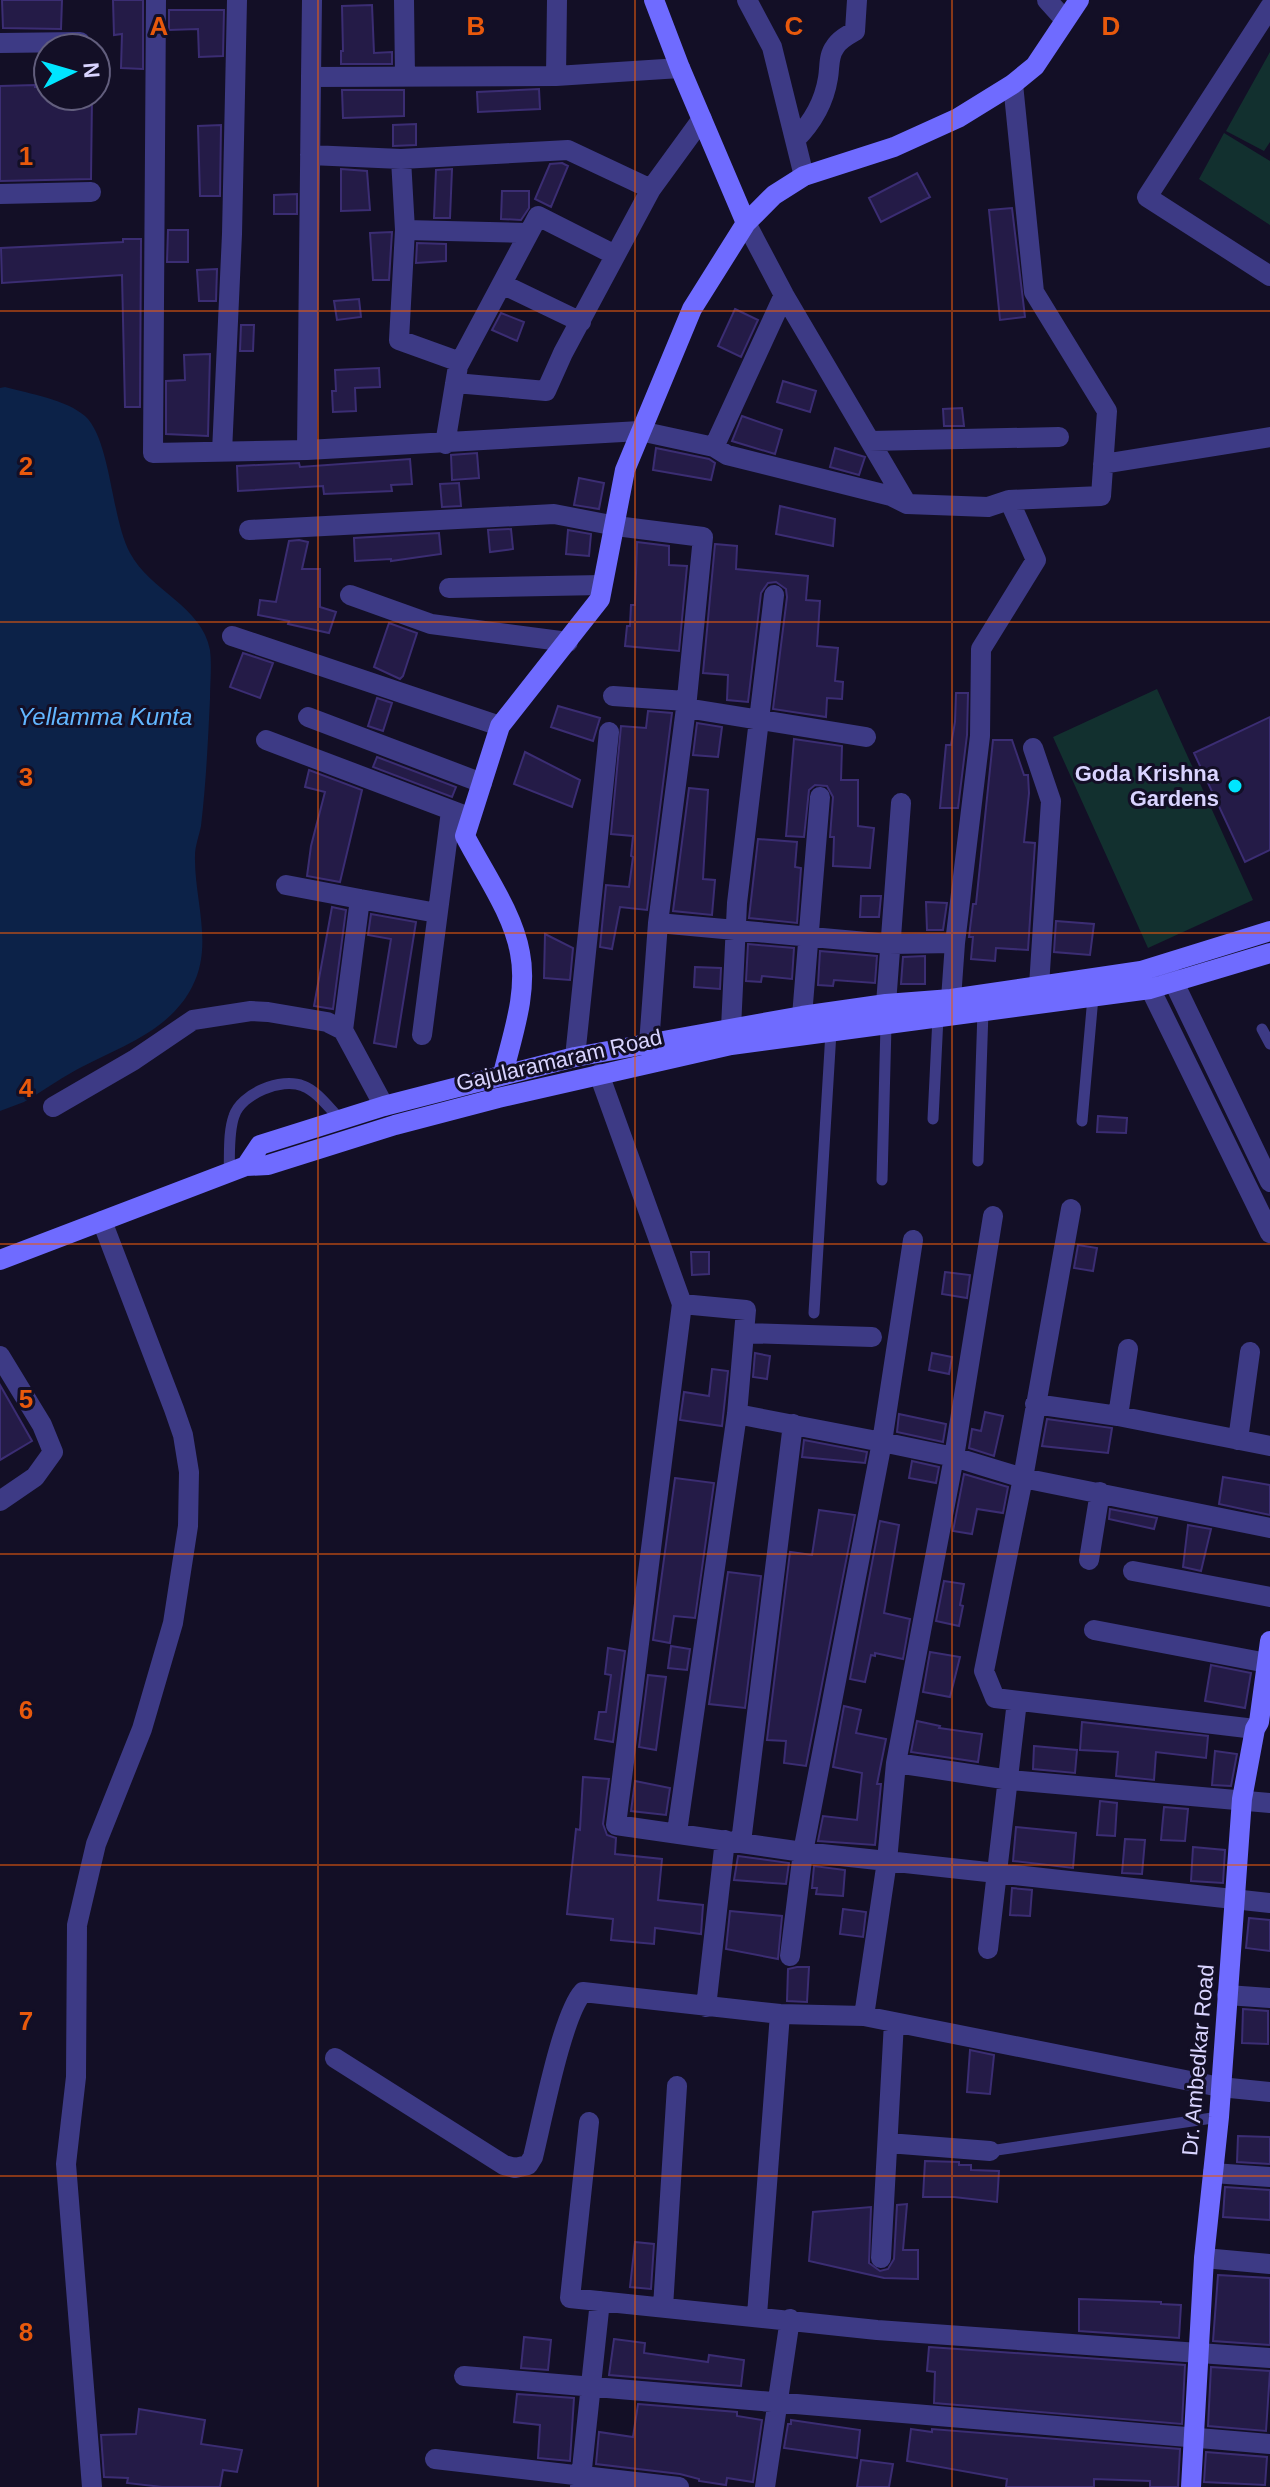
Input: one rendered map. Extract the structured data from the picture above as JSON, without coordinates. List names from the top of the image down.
{
  "streets": {
    "main road": ["Gajularamaram Road", "Dr. Ambedkar Road"]
  },
  "water": ["Yellamma Kunta"],
  "places": ["Goda Krishna Gardens"],
  "north": "right",
  "grid": {
    "columns": [
      "A",
      "B",
      "C",
      "D"
    ],
    "rows": [
      "1",
      "2",
      "3",
      "4",
      "5",
      "6",
      "7",
      "8"
    ]
  }
}
